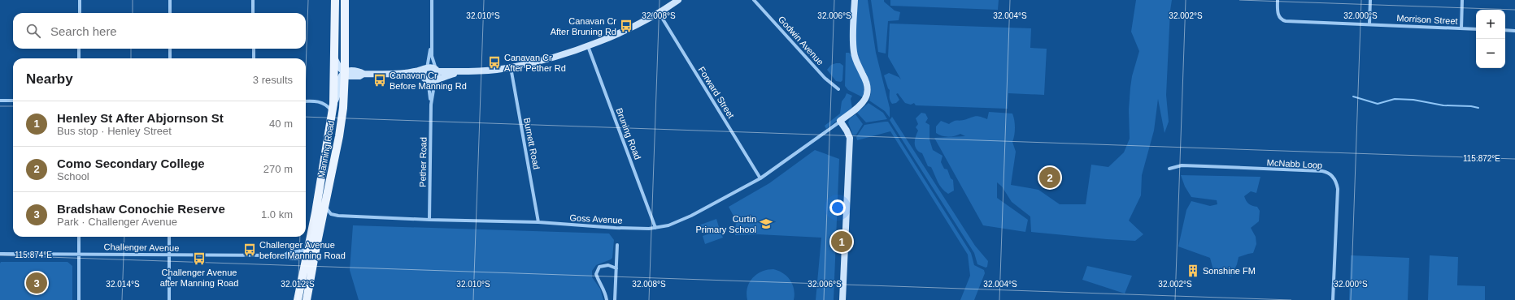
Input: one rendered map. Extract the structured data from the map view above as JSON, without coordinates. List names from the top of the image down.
{
  "streets": {
    "main road": ["Manning Road"],
    "street": [
      "Morrison Street",
      "Godwin Avenue",
      "Forward Street",
      "Bruning Road",
      "Burnett Road",
      "Pether Road",
      "McNabb Loop",
      "Goss Avenue",
      "Challenger Avenue"
    ]
  },
  "crossings": [
    ["Forward Street", "Goss Avenue"],
    ["Bruning Road", "Goss Avenue"],
    ["Burnett Road", "Goss Avenue"],
    ["Manning Road", "Goss Avenue"],
    ["Manning Road", "Challenger Avenue"],
    ["Pether Road", "Goss Avenue"]
  ],
  "places": {
    "bus stop": [
      "Canavan Cr After Bruning Rd",
      "Canavan Cr After Pether Rd",
      "Canavan Cr Before Manning Rd",
      "Challenger Avenue before Manning Road",
      "Challenger Avenue after Manning Road"
    ],
    "school or university": ["Curtin Primary School"],
    "building": ["Sonshine FM"]
  },
  "page": {
    "map_buttons": ["+", "−"],
    "search": "Search here",
    "heading": ["Nearby", "3 results"],
    "list": [
      {
        "mark": "1",
        "name": "Henley St After Abjornson St",
        "note": "Bus stop · Henley Street",
        "value": "40 m"
      },
      {
        "mark": "2",
        "name": "Como Secondary College",
        "note": "School",
        "value": "270 m"
      },
      {
        "mark": "3",
        "name": "Bradshaw Conochie Reserve",
        "note": "Park · Challenger Avenue",
        "value": "1.0 km"
      }
    ],
    "pins": ["2", "1", "3"]
  },
  "coordinates": [
    "32.010°S",
    "32.008°S",
    "32.006°S",
    "32.004°S",
    "32.002°S",
    "32.000°S",
    "115.872°E",
    "115.874°E",
    "32.014°S",
    "32.012°S"
  ]
}
